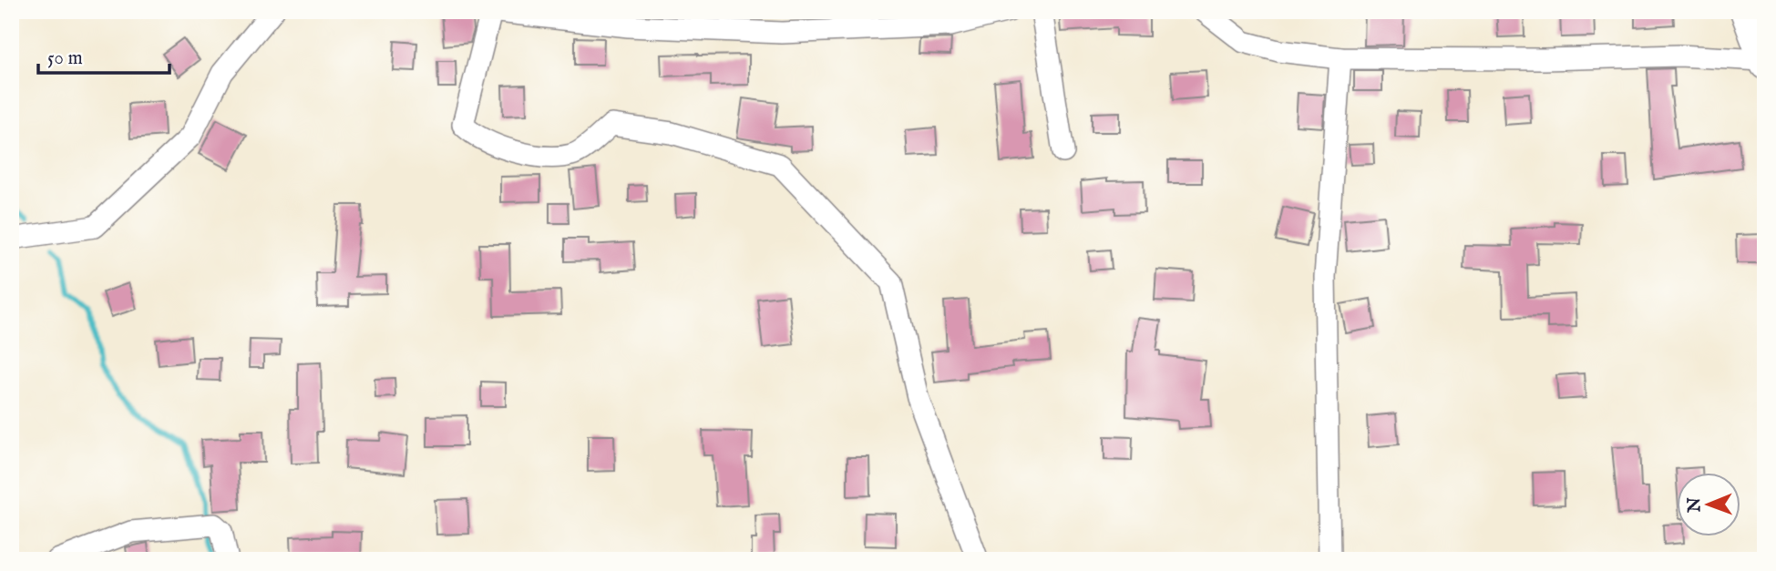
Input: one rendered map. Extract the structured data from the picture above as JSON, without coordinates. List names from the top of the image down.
{
  "scale_bar": "50 m",
  "north": "left"
}
